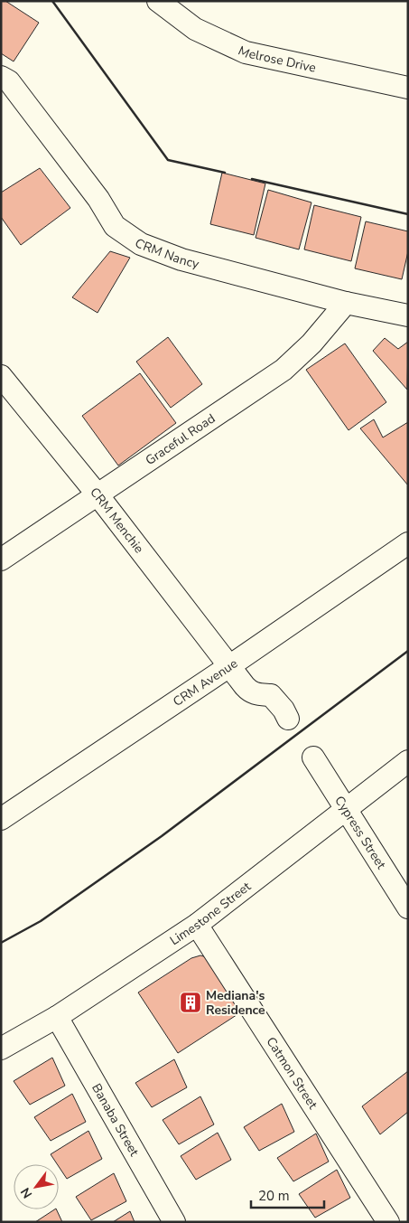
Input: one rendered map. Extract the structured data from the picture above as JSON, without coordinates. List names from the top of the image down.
{
  "streets": {
    "street": [
      "Melrose Drive",
      "CRM Nancy",
      "Graceful Road",
      "CRM Menchie",
      "CRM Avenue",
      "Cypress Street",
      "Limestone Street",
      "Catmon Street",
      "Banaba Street"
    ]
  },
  "crossings": [
    ["CRM Nancy", "Graceful Road"],
    ["Graceful Road", "CRM Menchie"],
    ["CRM Menchie", "CRM Avenue"],
    ["Cypress Street", "Limestone Street"],
    ["Limestone Street", "Catmon Street"],
    ["Limestone Street", "Banaba Street"]
  ],
  "places": {
    "building": ["Mediana's Residence"]
  },
  "scale_bar": "20 m",
  "north": "bottom left"
}
